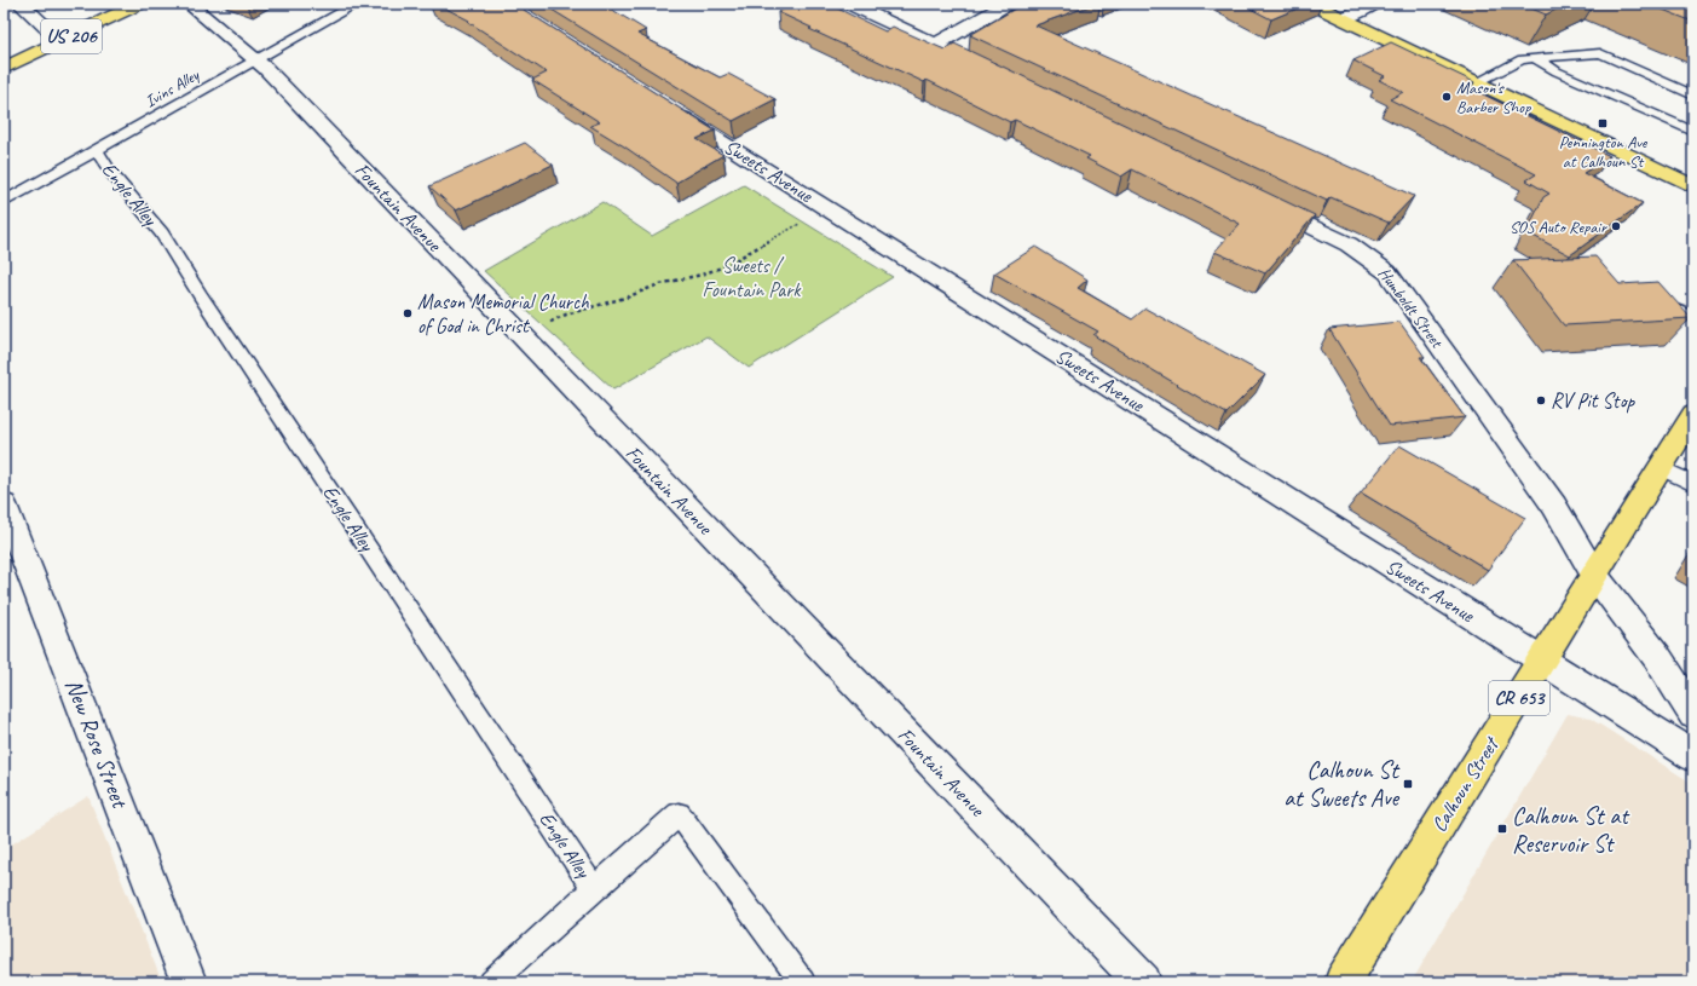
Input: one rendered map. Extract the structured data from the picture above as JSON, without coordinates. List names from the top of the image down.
{
  "streets": {
    "main road": ["US 206", "CR 653", "Calhoun Street"],
    "street": [
      "Sweets Avenue",
      "Fountain Avenue",
      "Humboldt Street",
      "New Rose Street"
    ],
    "lane": ["Ivins Alley", "Engle Alley"]
  },
  "crossings": [
    ["Ivins Alley", "Engle Alley"],
    ["Ivins Alley", "Fountain Avenue"],
    ["Sweets Avenue", "Calhoun Street"],
    ["Humboldt Street", "Calhoun Street"]
  ],
  "parks": ["Sweets / Fountain Park"],
  "places": {
    "other": [
      "Mason's Barber Shop",
      "SOS Auto Repair",
      "Mason Memorial Church of God in Christ",
      "RV Pit Stop"
    ],
    "transit": ["Pennington Ave at Calhoun St", "Calhoun St at Sweets Ave", "Calhoun St at Reservoir St"]
  }
}
